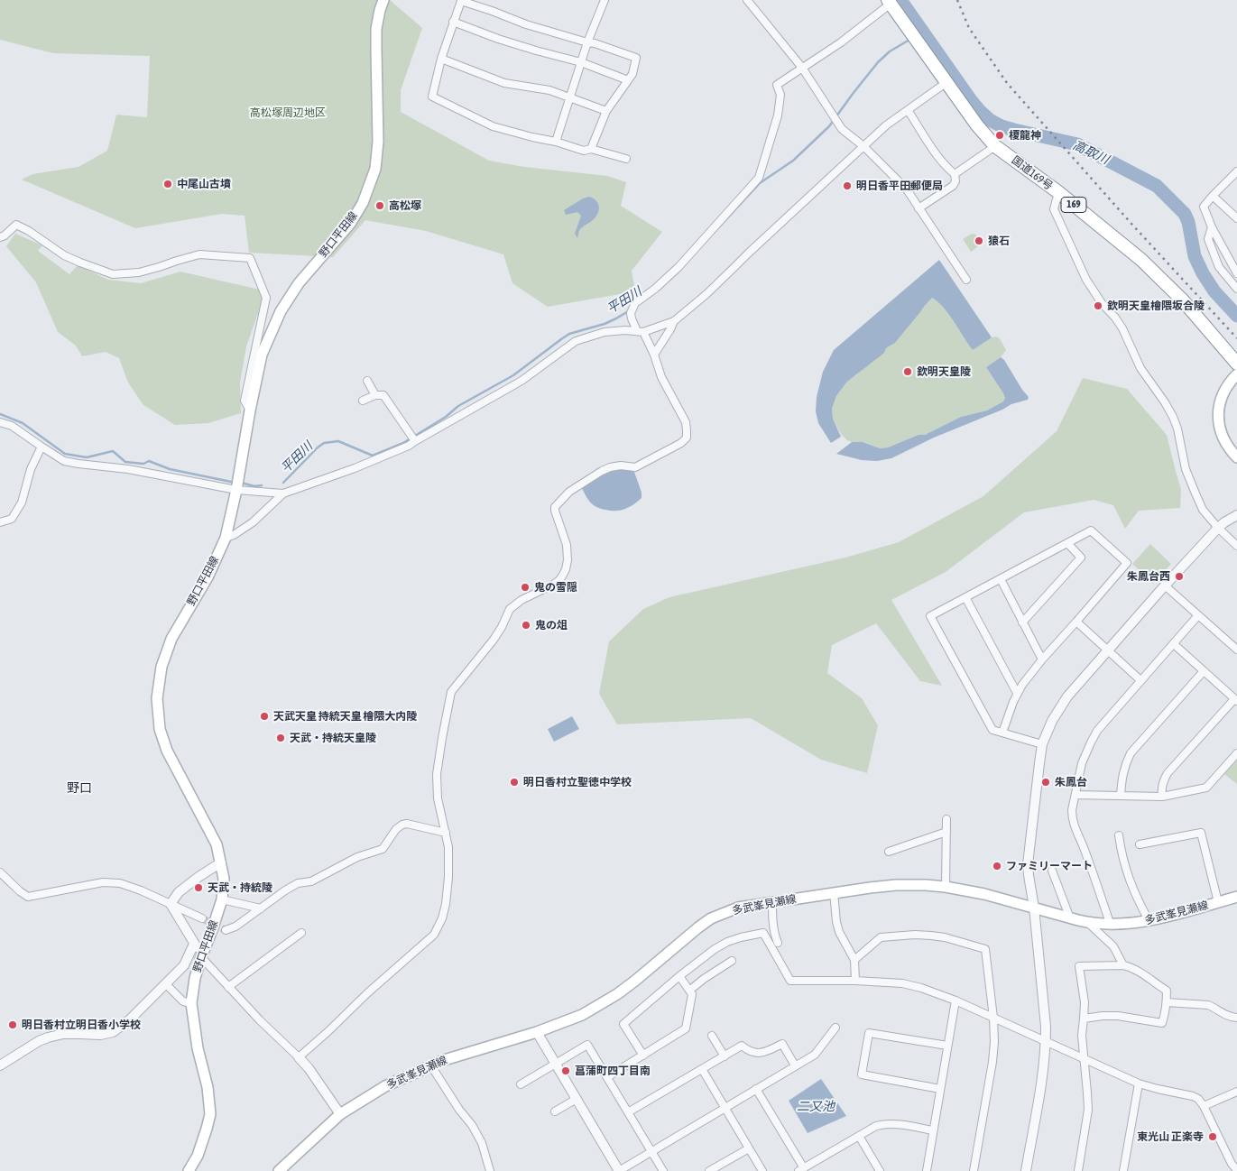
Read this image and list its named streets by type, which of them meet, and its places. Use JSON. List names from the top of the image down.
{
  "streets": {
    "highway": ["国道169号", "169"],
    "main road": ["野口平田線", "多武峯見瀬線"]
  },
  "districts": ["野口"],
  "water": ["高取川", "平田川", "二又池"],
  "parks": ["高松塚周辺地区"],
  "places": [
    "榎龍神",
    "中尾山古墳",
    "明日香平田郵便局",
    "高松塚",
    "猿石",
    "欽明天皇檜隈坂合陵",
    "欽明天皇陵",
    "朱鳳台西",
    "鬼の雪隠",
    "鬼の俎",
    "天武天皇 持統天皇 檜隈大内陵",
    "天武・持統天皇陵",
    "明日香村立聖徳中学校",
    "朱鳳台",
    "ファミリーマート",
    "天武・持統陵",
    "明日香村立明日香小学校",
    "菖蒲町四丁目南",
    "東光山 正楽寺"
  ]
}
